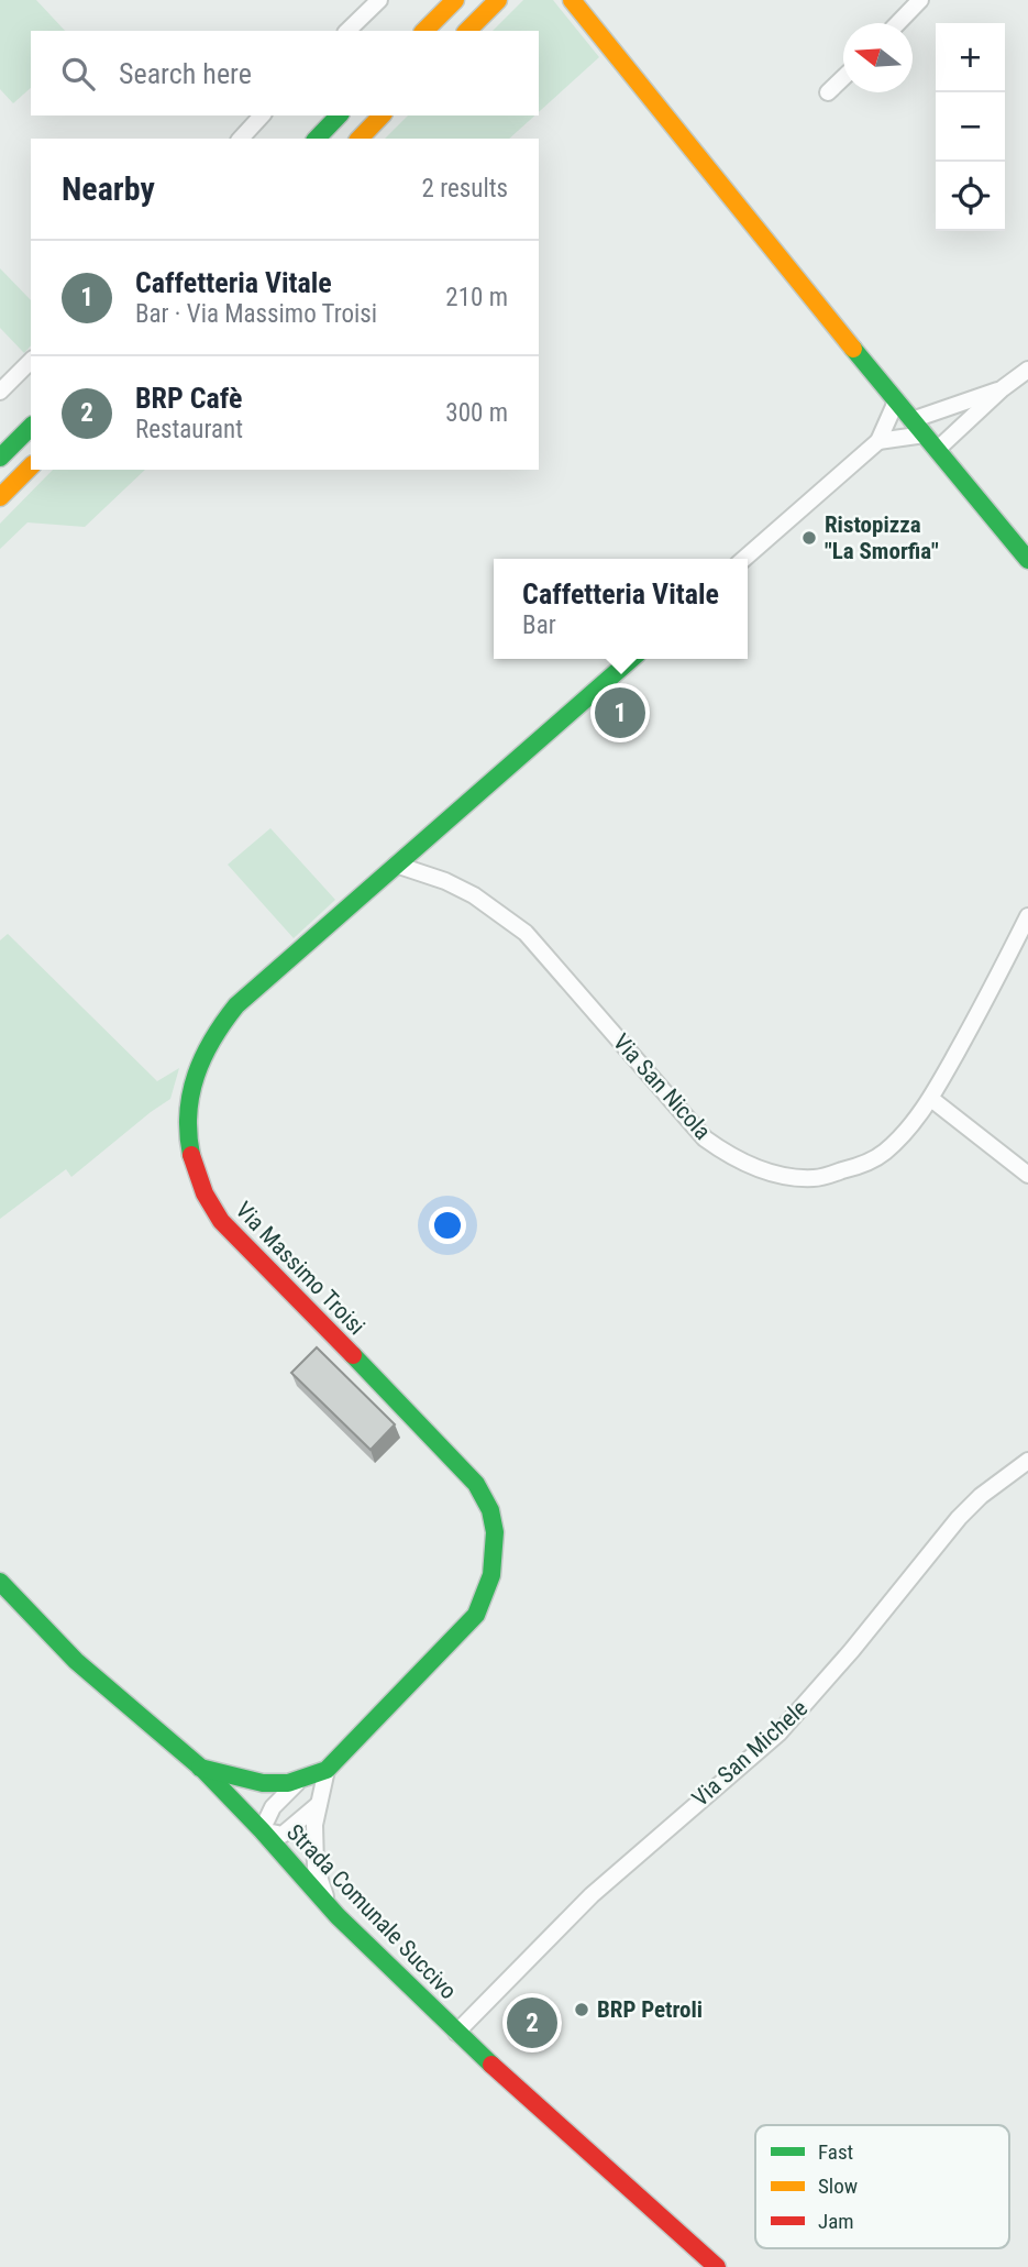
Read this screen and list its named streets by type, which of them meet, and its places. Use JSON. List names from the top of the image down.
{
  "streets": {
    "main road": ["Via Massimo Troisi", "Strada Comunale Succivo"],
    "street": ["Via San Nicola", "Via San Michele"]
  },
  "crossings": [
    ["Via San Nicola", "Via Massimo Troisi"],
    ["Via Massimo Troisi", "Strada Comunale Succivo"],
    ["Via San Michele", "Strada Comunale Succivo"]
  ],
  "places": ["Ristopizza \"La Smorfia\"", "BRP Petroli"],
  "legend": ["Fast", "Slow", "Jam"],
  "north": "left",
  "page": {
    "map_buttons": ["+", "−"],
    "search": "Search here",
    "heading": ["Nearby", "2 results"],
    "list": [
      {
        "mark": "1",
        "name": "Caffetteria Vitale",
        "note": "Bar · Via Massimo Troisi",
        "value": "210 m"
      },
      {
        "mark": "2",
        "name": "BRP Cafè",
        "note": "Restaurant",
        "value": "300 m"
      }
    ],
    "popup": ["Caffetteria Vitale", "Bar"],
    "pins": ["1", "2"]
  }
}
